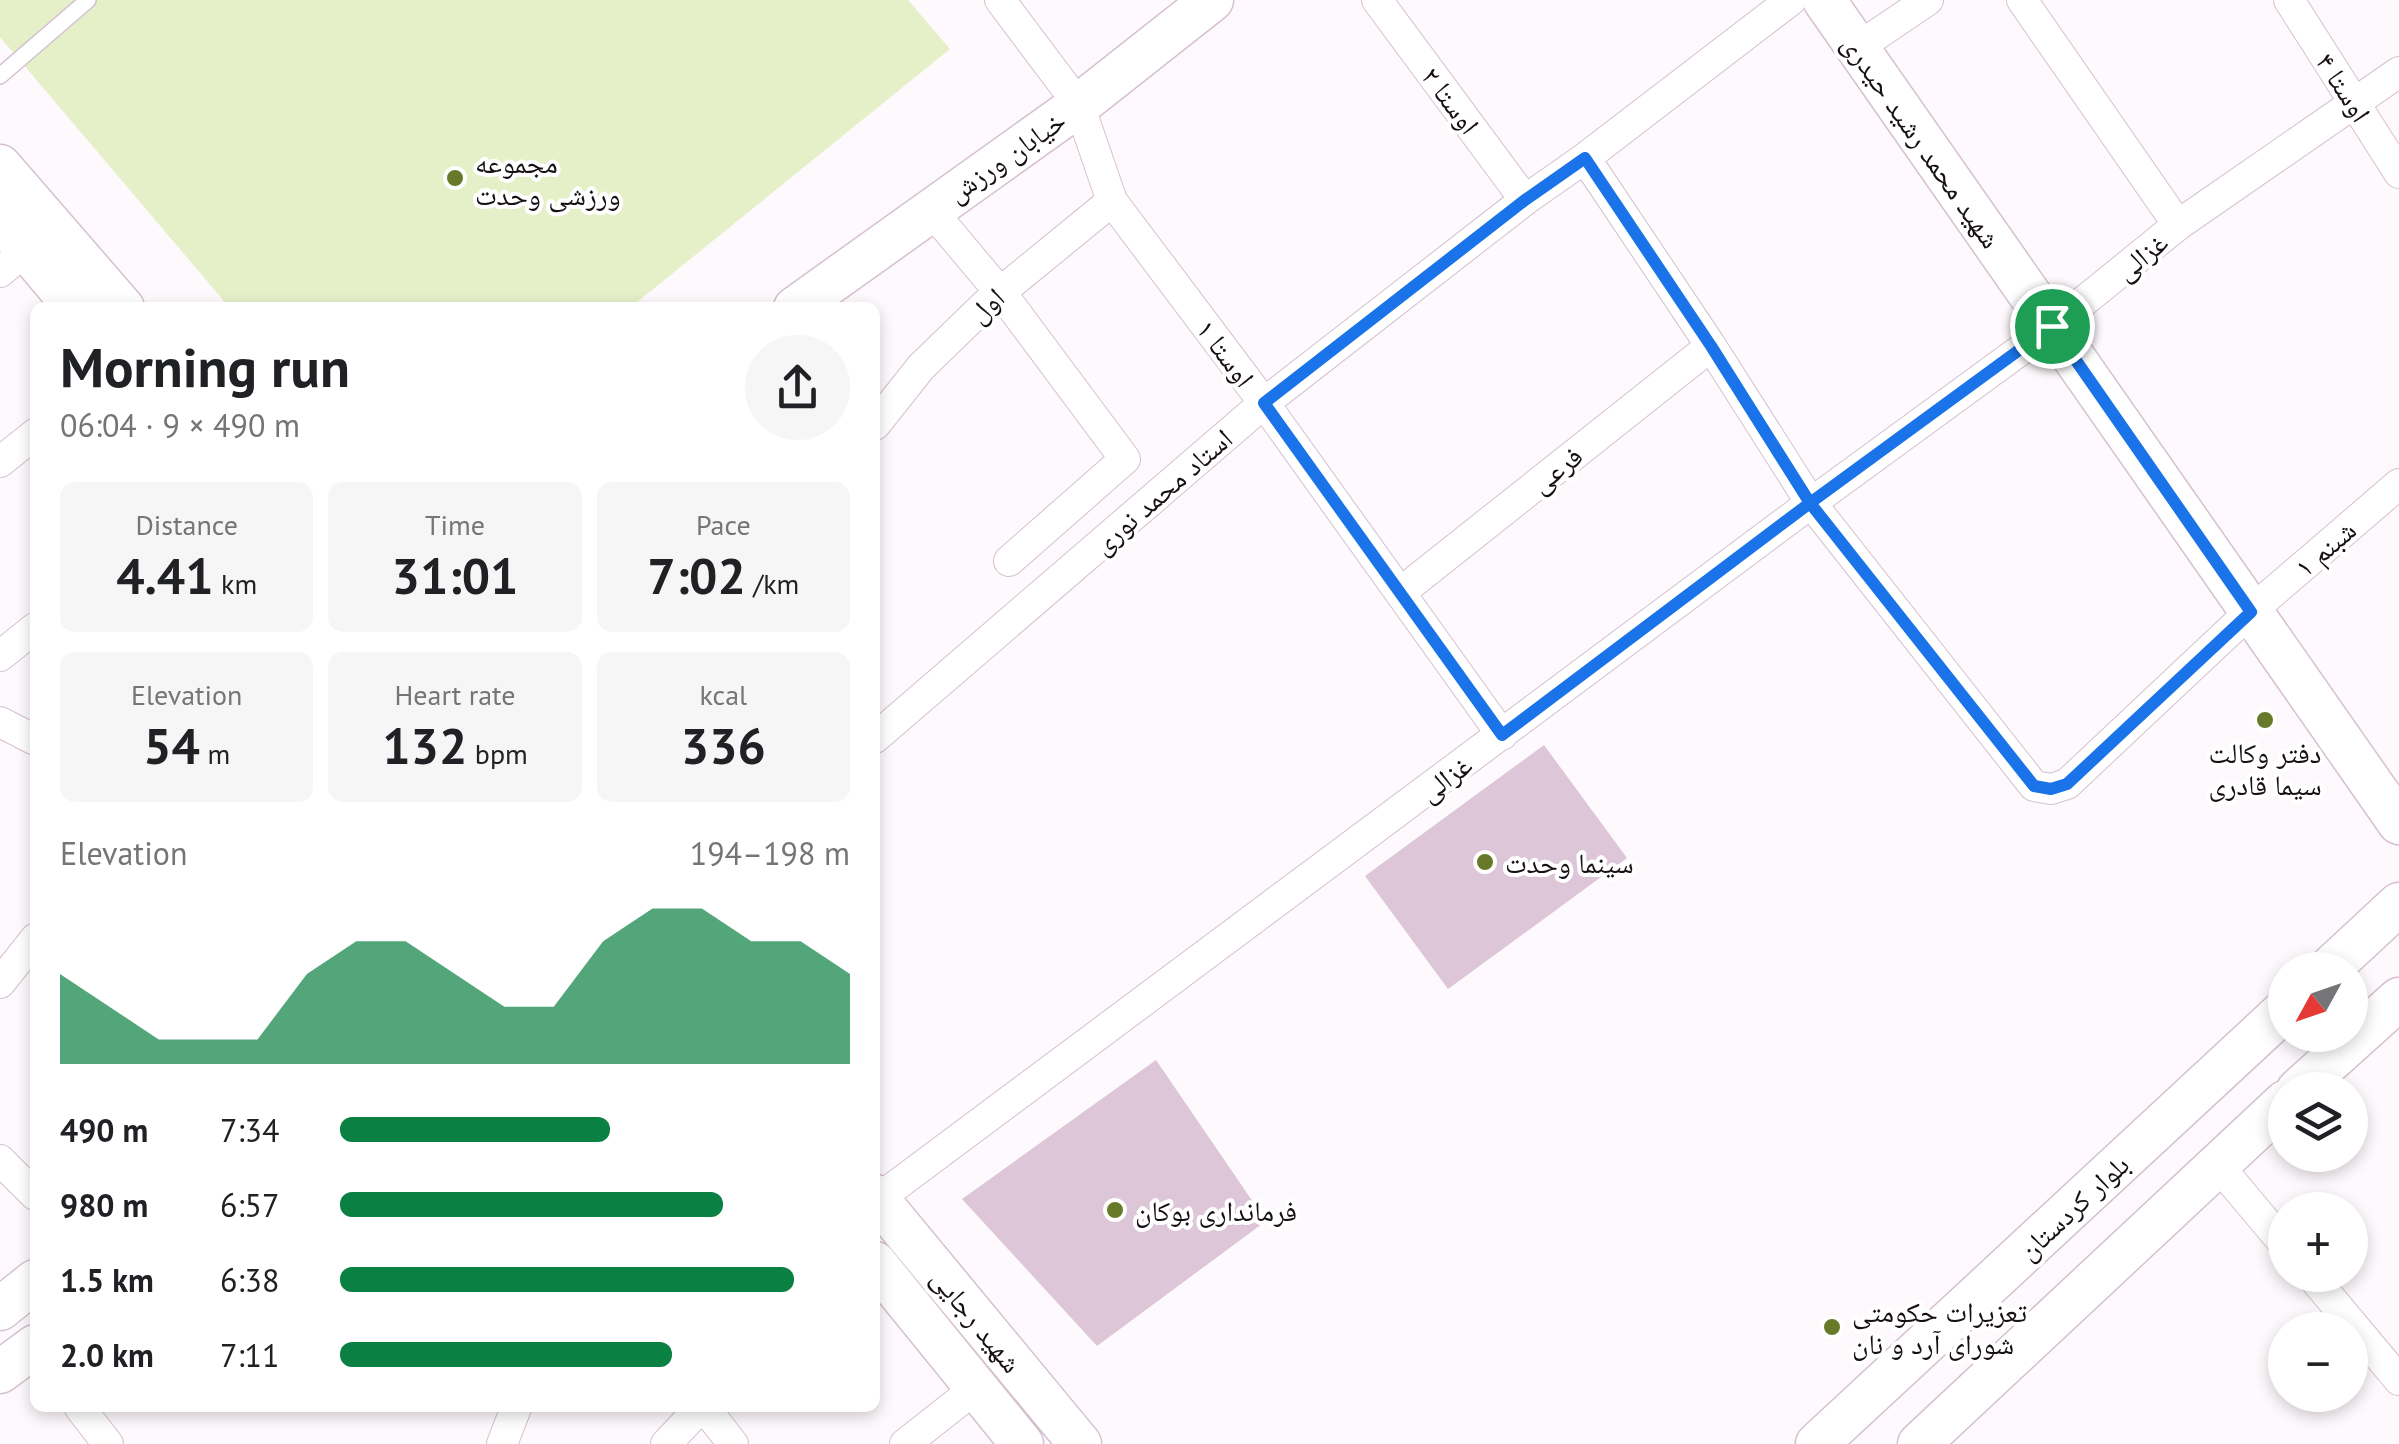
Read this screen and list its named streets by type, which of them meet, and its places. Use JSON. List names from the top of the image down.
{
  "streets": {
    "main road": [
      "شهید محمد رشید حیدری",
      "خیابان ورزش",
      "بلوار کردستان",
      "شهید رجایی"
    ],
    "street": [
      "اوستا ۴",
      "اوستا ۲",
      "غزالی",
      "اول",
      "اوستا ۱",
      "فرعی",
      "استاد محمد نوری",
      "شبنم ۱"
    ]
  },
  "crossings": [
    ["اوستا ۴", "غزالی"],
    ["اوستا ۲", "استاد محمد نوری"],
    ["شهید محمد رشید حیدری", "غزالی"],
    ["شهید محمد رشید حیدری", "شبنم ۱"],
    ["خیابان ورزش", "اوستا ۱"],
    ["غزالی", "اوستا ۱"],
    ["غزالی", "شبنم ۱"],
    ["اول", "اوستا ۱"],
    ["اوستا ۱", "فرعی"],
    ["اوستا ۱", "استاد محمد نوری"]
  ],
  "places": [
    "مجموعه ورزشی وحدت",
    "دفتر وکالت سیما قادری",
    "سینما وحدت",
    "فرمانداری بوکان",
    "تعزیرات حکومتی شورای آرد و نان"
  ],
  "north": "bottom left",
  "page": {
    "heading": ["Morning run", "06:04 · 9 × 490 m"],
    "stats": [
      ["Distance", "4.41 km"],
      ["Time", "31:01"],
      ["Pace", "7:02 /km"],
      ["Elevation", "54 m"],
      ["Heart rate", "132 bpm"],
      ["kcal", "336"]
    ],
    "chart": ["Elevation", "194–198 m"],
    "map_buttons": ["+", "−"],
    "list": [
      {
        "name": "490 m",
        "note": "7:34"
      },
      {
        "name": "980 m",
        "note": "6:57"
      },
      {
        "name": "1.5 km",
        "note": "6:38"
      },
      {
        "name": "2.0 km",
        "note": "7:11"
      }
    ]
  }
}
